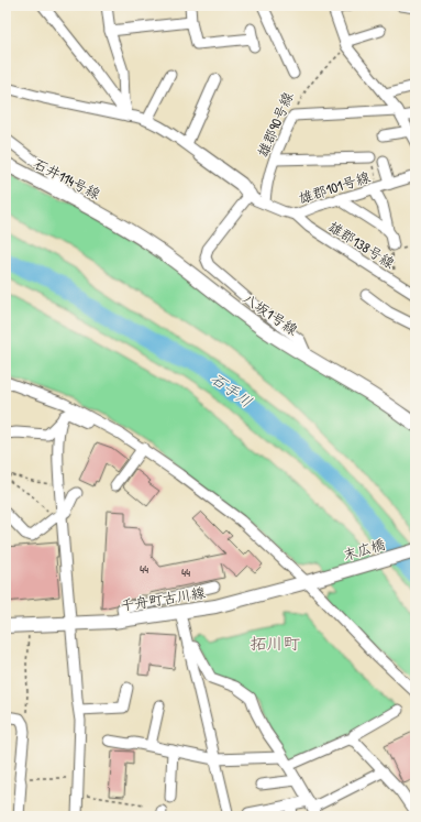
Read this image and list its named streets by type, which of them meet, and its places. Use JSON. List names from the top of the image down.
{
  "streets": {
    "street": [
      "雄郡90号線",
      "石井114号線",
      "雄郡101号線",
      "雄郡138号線",
      "八坂1号線",
      "末広橋",
      "千舟町古川線"
    ]
  },
  "crossings": [
    ["雄郡90号線", "雄郡101号線"],
    ["石井114号線", "八坂1号線"],
    ["雄郡101号線", "雄郡138号線"],
    ["末広橋", "千舟町古川線"]
  ],
  "districts": ["拓川町"],
  "water": ["石手川"],
  "house_numbers": ["44", "44"]
}
